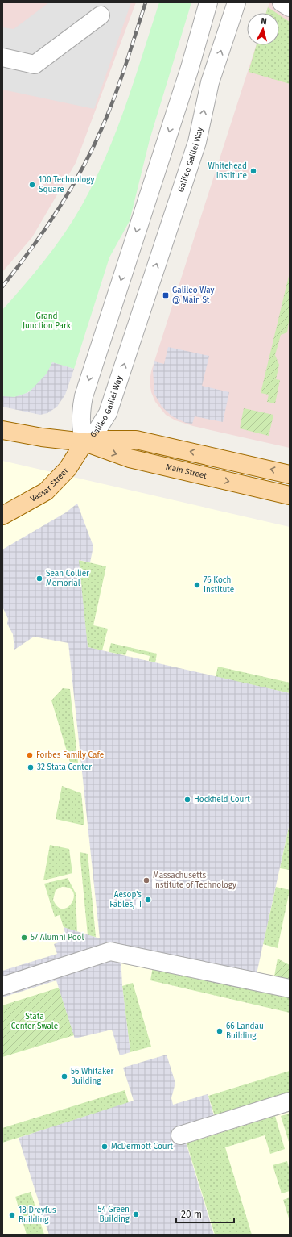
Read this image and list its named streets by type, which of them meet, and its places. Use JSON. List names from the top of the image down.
{
  "streets": {
    "main road": ["Main Street", "Vassar Street"],
    "street": ["Galileo Galilei Way"]
  },
  "crossings": [
    ["Galileo Galilei Way", "Main Street"],
    ["Galileo Galilei Way", "Vassar Street"],
    ["Main Street", "Vassar Street"]
  ],
  "parks": ["Grand Junction Park", "Stata Center Swale"],
  "places": {
    "other": [
      "Whitehead Institute",
      "100 Technology Square",
      "Sean Collier Memorial",
      "76 Koch Institute",
      "Forbes Family Cafe",
      "32 Stata Center",
      "Hockfield Court",
      "Massachusetts Institute of Technology",
      "Aesop's Fables, II",
      "57 Alumni Pool",
      "66 Landau Building",
      "56 Whitaker Building",
      "McDermott Court",
      "54 Green Building",
      "18 Dreyfus Building"
    ],
    "transit": ["Galileo Way @ Main St"]
  },
  "scale_bar": "20 m",
  "north": "top"
}
